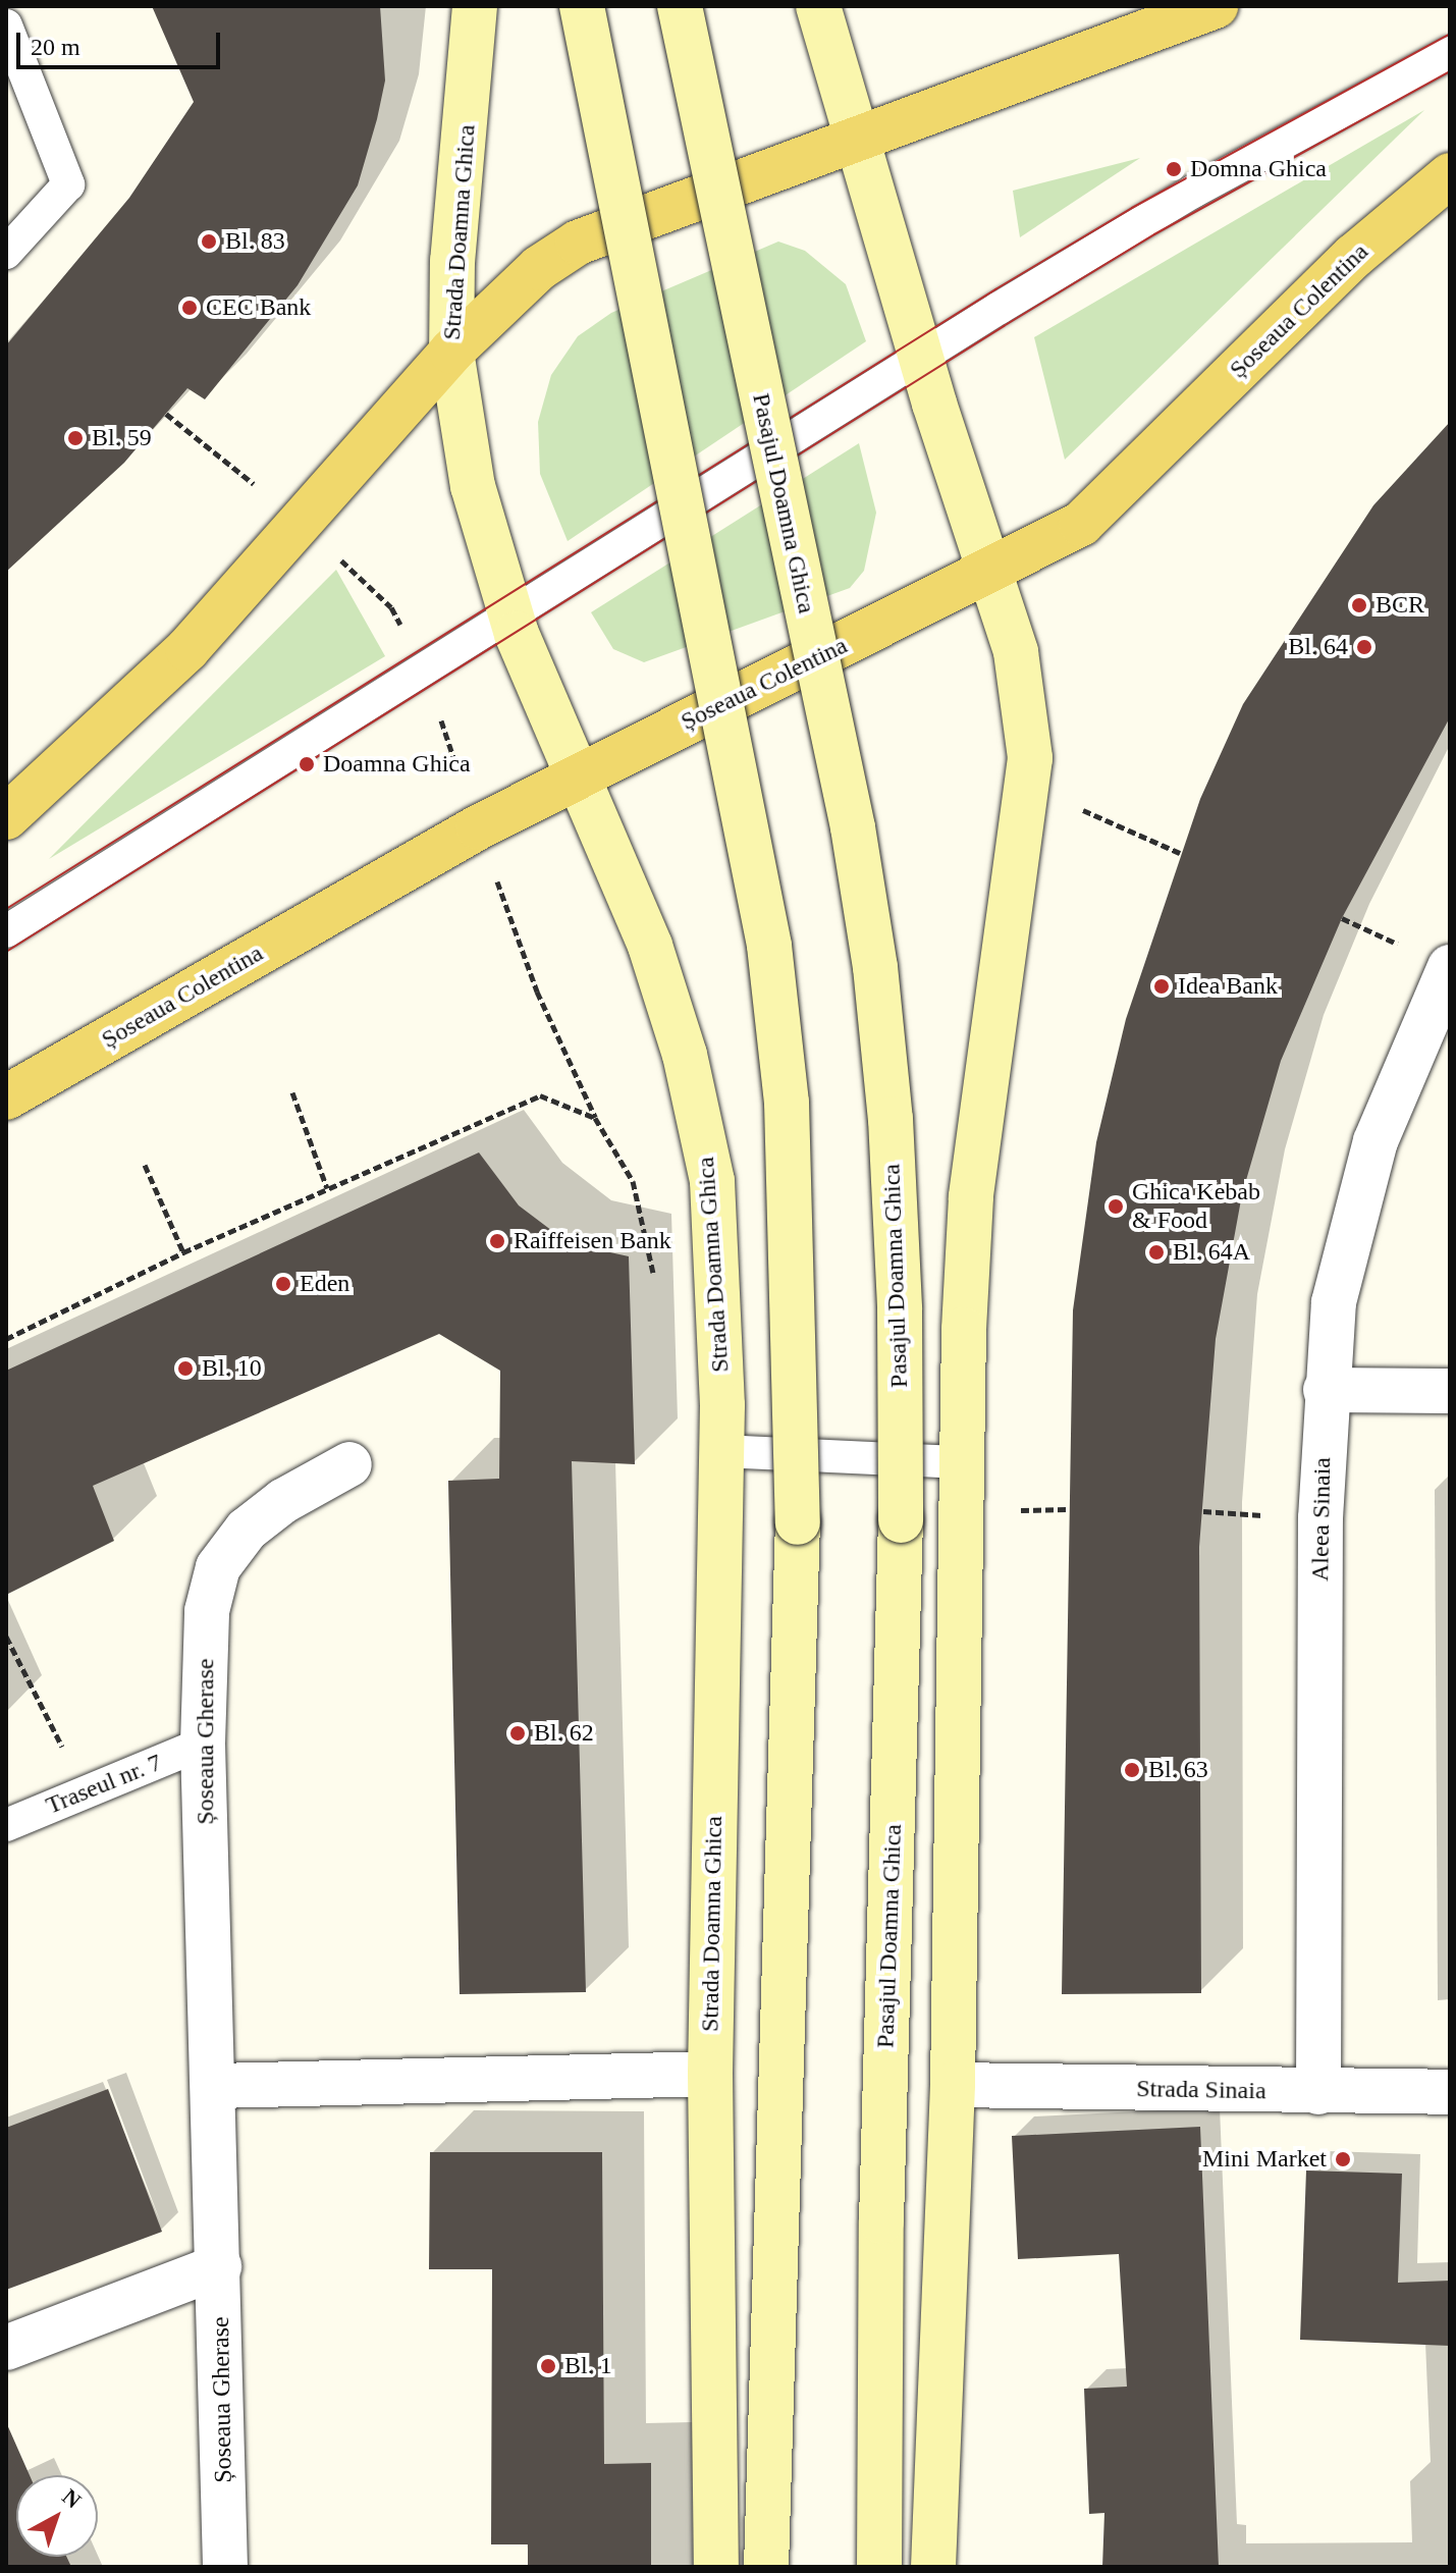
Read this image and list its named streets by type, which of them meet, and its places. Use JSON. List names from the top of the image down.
{
  "streets": {
    "main road": ["Strada Doamna Ghica", "Șoseaua Colentina", "Pasajul Doamna Ghica"],
    "street": ["Aleea Sinaia", "Șoseaua Gherase", "Strada Sinaia"],
    "lane": ["Traseul nr. 7"]
  },
  "crossings": [
    ["Strada Doamna Ghica", "Șoseaua Colentina"],
    ["Aleea Sinaia", "Strada Sinaia"],
    ["Șoseaua Gherase", "Traseul nr. 7"]
  ],
  "places": [
    "Domna Ghica",
    "Bl. 83",
    "CEC Bank",
    "Bl. 59",
    "BCR",
    "Bl. 64",
    "Doamna Ghica",
    "Idea Bank",
    "Ghica Kebab & Food",
    "Raiffeisen Bank",
    "Bl. 64A",
    "Eden",
    "Bl. 10",
    "Bl. 62",
    "Bl. 63",
    "Mini Market",
    "Bl. 1"
  ],
  "scale_bar": "20 m",
  "north": "top right"
}
